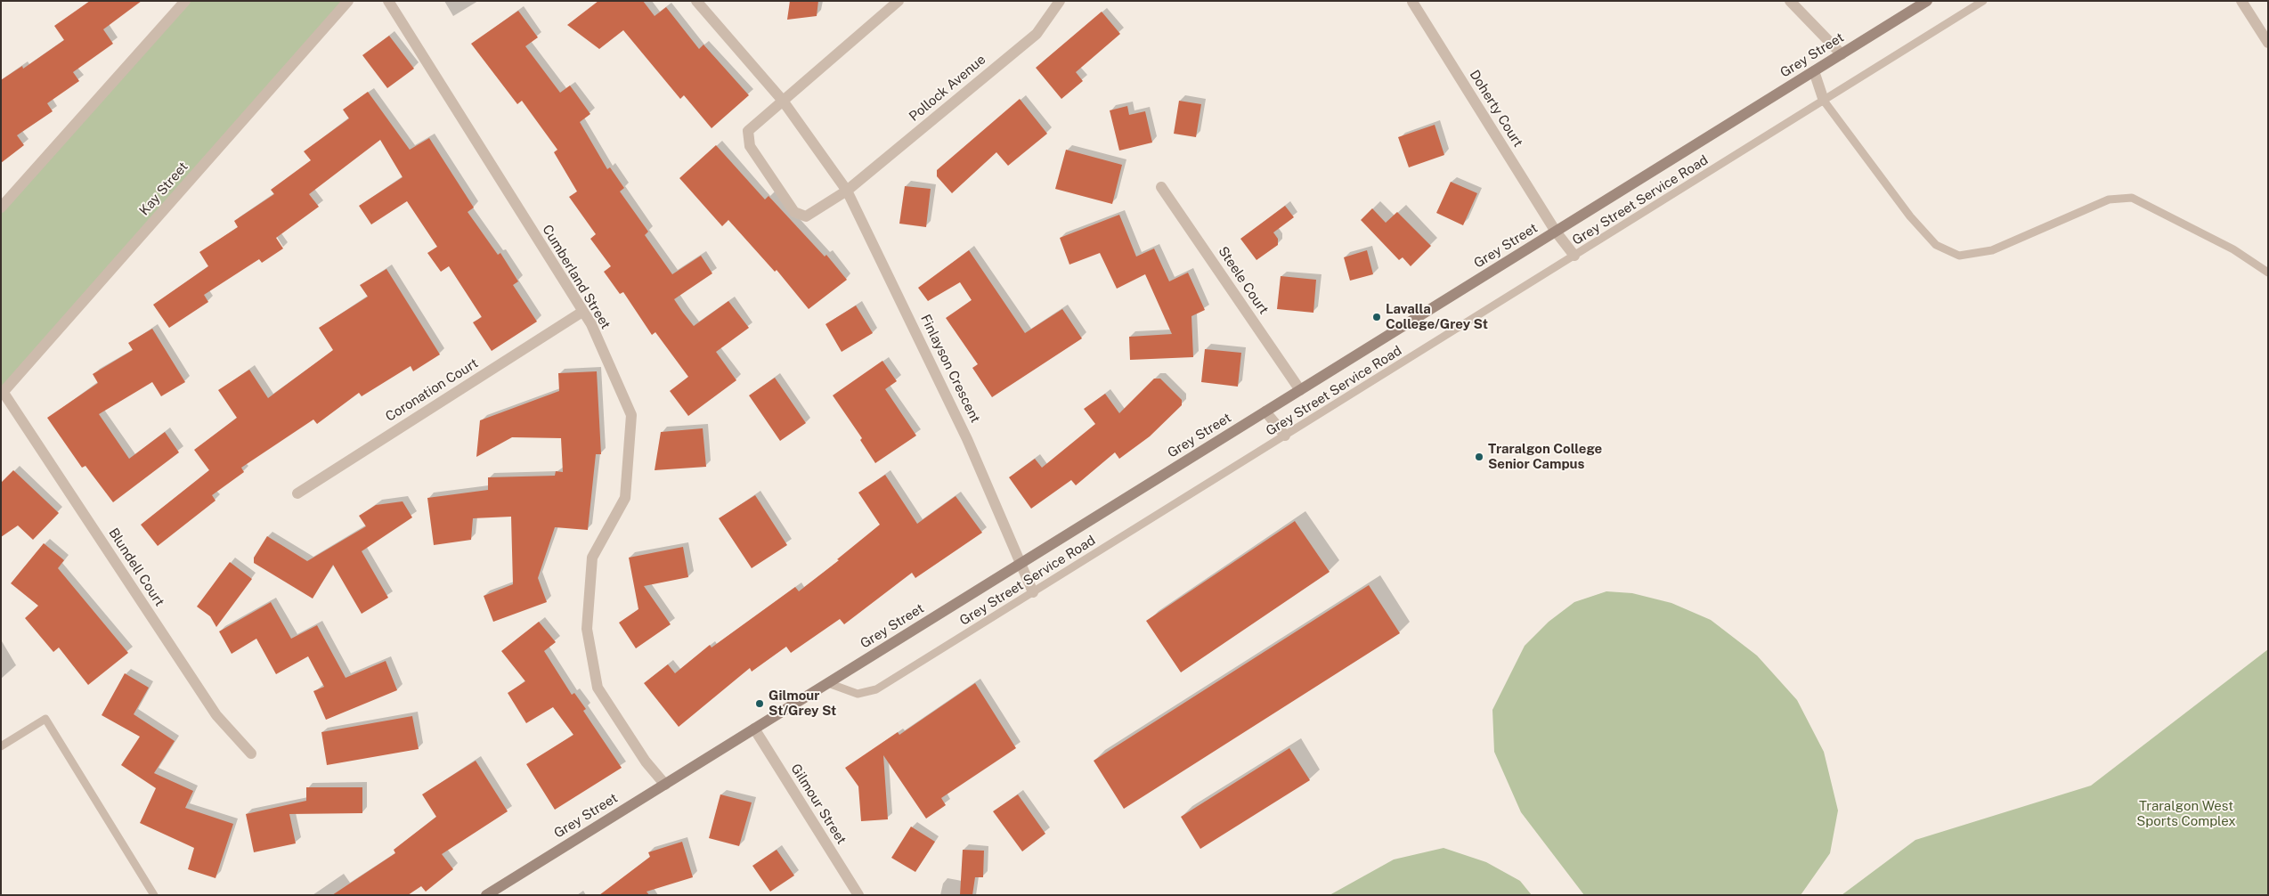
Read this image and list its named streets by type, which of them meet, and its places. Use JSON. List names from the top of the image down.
{
  "streets": {
    "main road": ["Grey Street"],
    "street": [
      "Pollock Avenue",
      "Doherty Court",
      "Kay Street",
      "Cumberland Street",
      "Steele Court",
      "Finlayson Crescent",
      "Coronation Court",
      "Blundell Court",
      "Gilmour Street"
    ],
    "lane": ["Grey Street Service Road"]
  },
  "crossings": [
    ["Grey Street", "Doherty Court"],
    ["Grey Street", "Grey Street Service Road"],
    ["Grey Street", "Cumberland Street"],
    ["Grey Street", "Steele Court"],
    ["Grey Street", "Finlayson Crescent"],
    ["Grey Street", "Gilmour Street"],
    ["Pollock Avenue", "Finlayson Crescent"],
    ["Doherty Court", "Grey Street Service Road"],
    ["Kay Street", "Blundell Court"],
    ["Grey Street Service Road", "Finlayson Crescent"],
    ["Cumberland Street", "Coronation Court"]
  ],
  "parks": ["Traralgon West Sports Complex"],
  "places": ["Lavalla College/Grey St", "Traralgon College Senior Campus", "Gilmour St/Grey St"]
}
